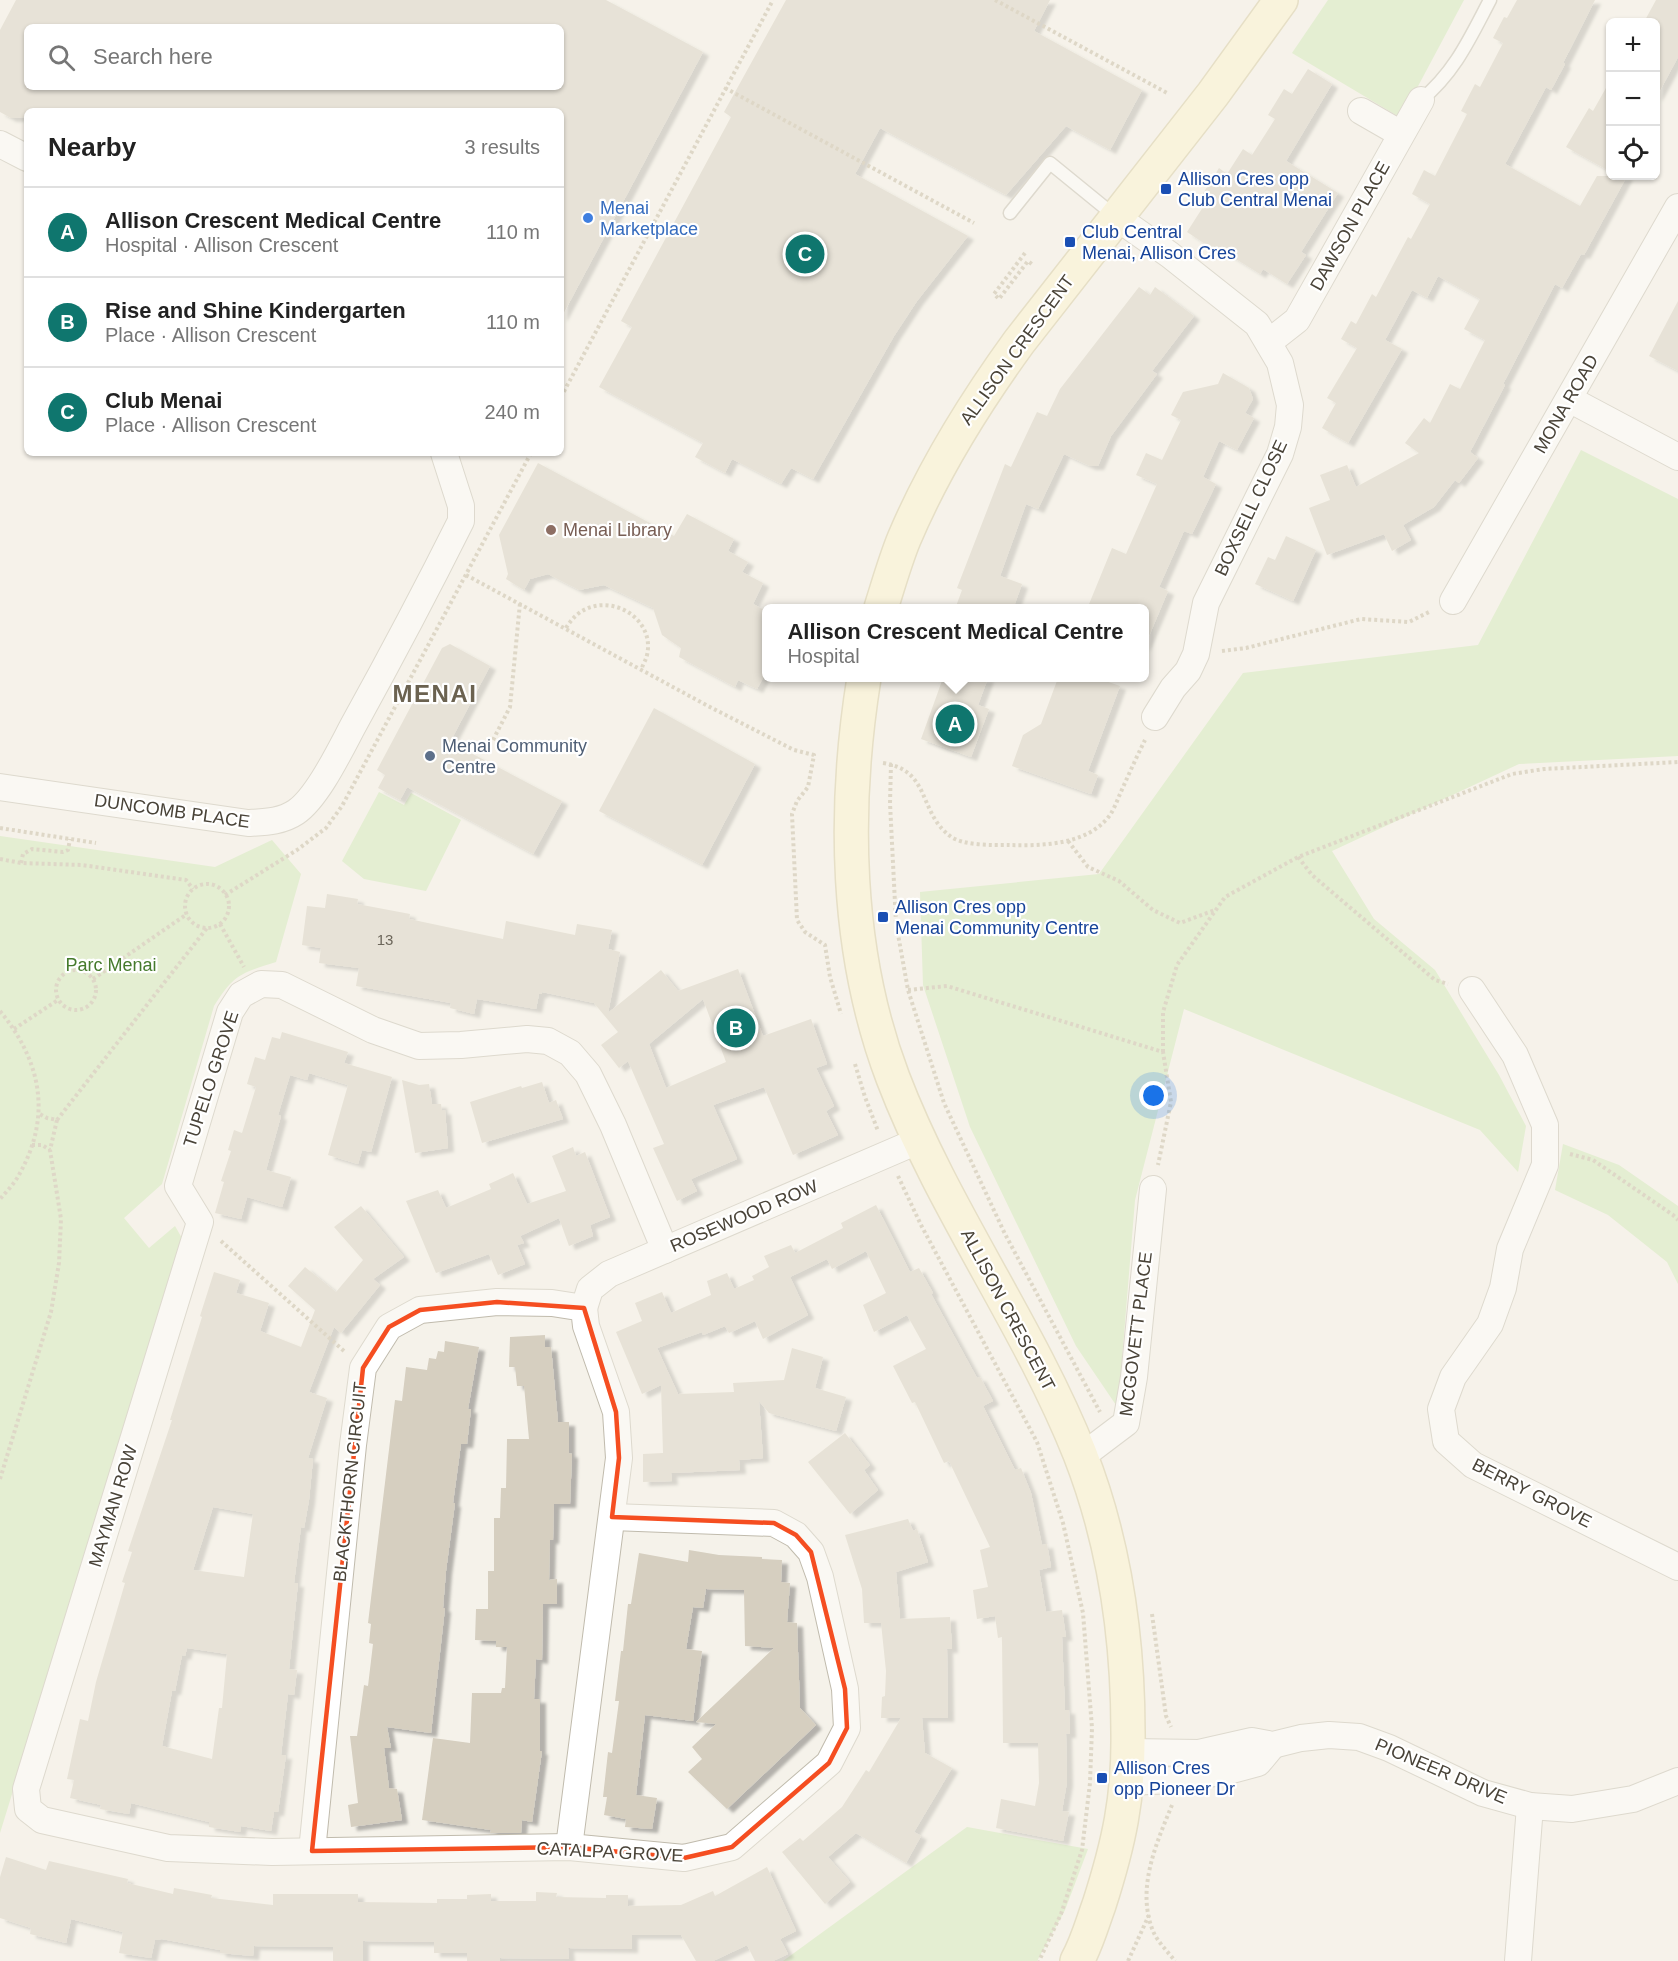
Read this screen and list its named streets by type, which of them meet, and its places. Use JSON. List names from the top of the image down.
{
  "streets": {
    "street": [
      "DAWSON PLACE",
      "ALLISON CRESCENT",
      "MONA ROAD",
      "BOXSELL CLOSE",
      "DUNCOMB PLACE",
      "TUPELO GROVE",
      "ROSEWOOD ROW",
      "MCGOVETT PLACE",
      "BLACKTHORN CIRCUIT",
      "BERRY GROVE",
      "MAYMAN ROW",
      "PIONEER DRIVE",
      "CATALPA GROVE"
    ]
  },
  "crossings": [
    ["DAWSON PLACE", "BOXSELL CLOSE"],
    ["ALLISON CRESCENT", "BOXSELL CLOSE"],
    ["ALLISON CRESCENT", "ROSEWOOD ROW"],
    ["ALLISON CRESCENT", "MCGOVETT PLACE"],
    ["ALLISON CRESCENT", "PIONEER DRIVE"],
    ["TUPELO GROVE", "MAYMAN ROW"],
    ["ROSEWOOD ROW", "BLACKTHORN CIRCUIT"],
    ["BLACKTHORN CIRCUIT", "CATALPA GROVE"],
    ["MAYMAN ROW", "CATALPA GROVE"]
  ],
  "districts": ["MENAI"],
  "parks": ["Parc Menai"],
  "places": {
    "transit": [
      "Allison Cres opp Club Central Menai",
      "Club Central Menai, Allison Cres",
      "Allison Cres opp Menai Community Centre",
      "Allison Cres opp Pioneer Dr"
    ],
    "other": ["Menai Marketplace", "Menai Library", "Menai Community Centre"]
  },
  "house_numbers": ["13"],
  "page": {
    "map_buttons": ["+", "−"],
    "search": "Search here",
    "heading": ["Nearby", "3 results"],
    "list": [
      {
        "mark": "A",
        "name": "Allison Crescent Medical Centre",
        "note": "Hospital · Allison Crescent",
        "value": "110 m"
      },
      {
        "mark": "B",
        "name": "Rise and Shine Kindergarten",
        "note": "Place · Allison Crescent",
        "value": "110 m"
      },
      {
        "mark": "C",
        "name": "Club Menai",
        "note": "Place · Allison Crescent",
        "value": "240 m"
      }
    ],
    "pins": ["C", "A", "B"],
    "popup": ["Allison Crescent Medical Centre", "Hospital"]
  }
}
